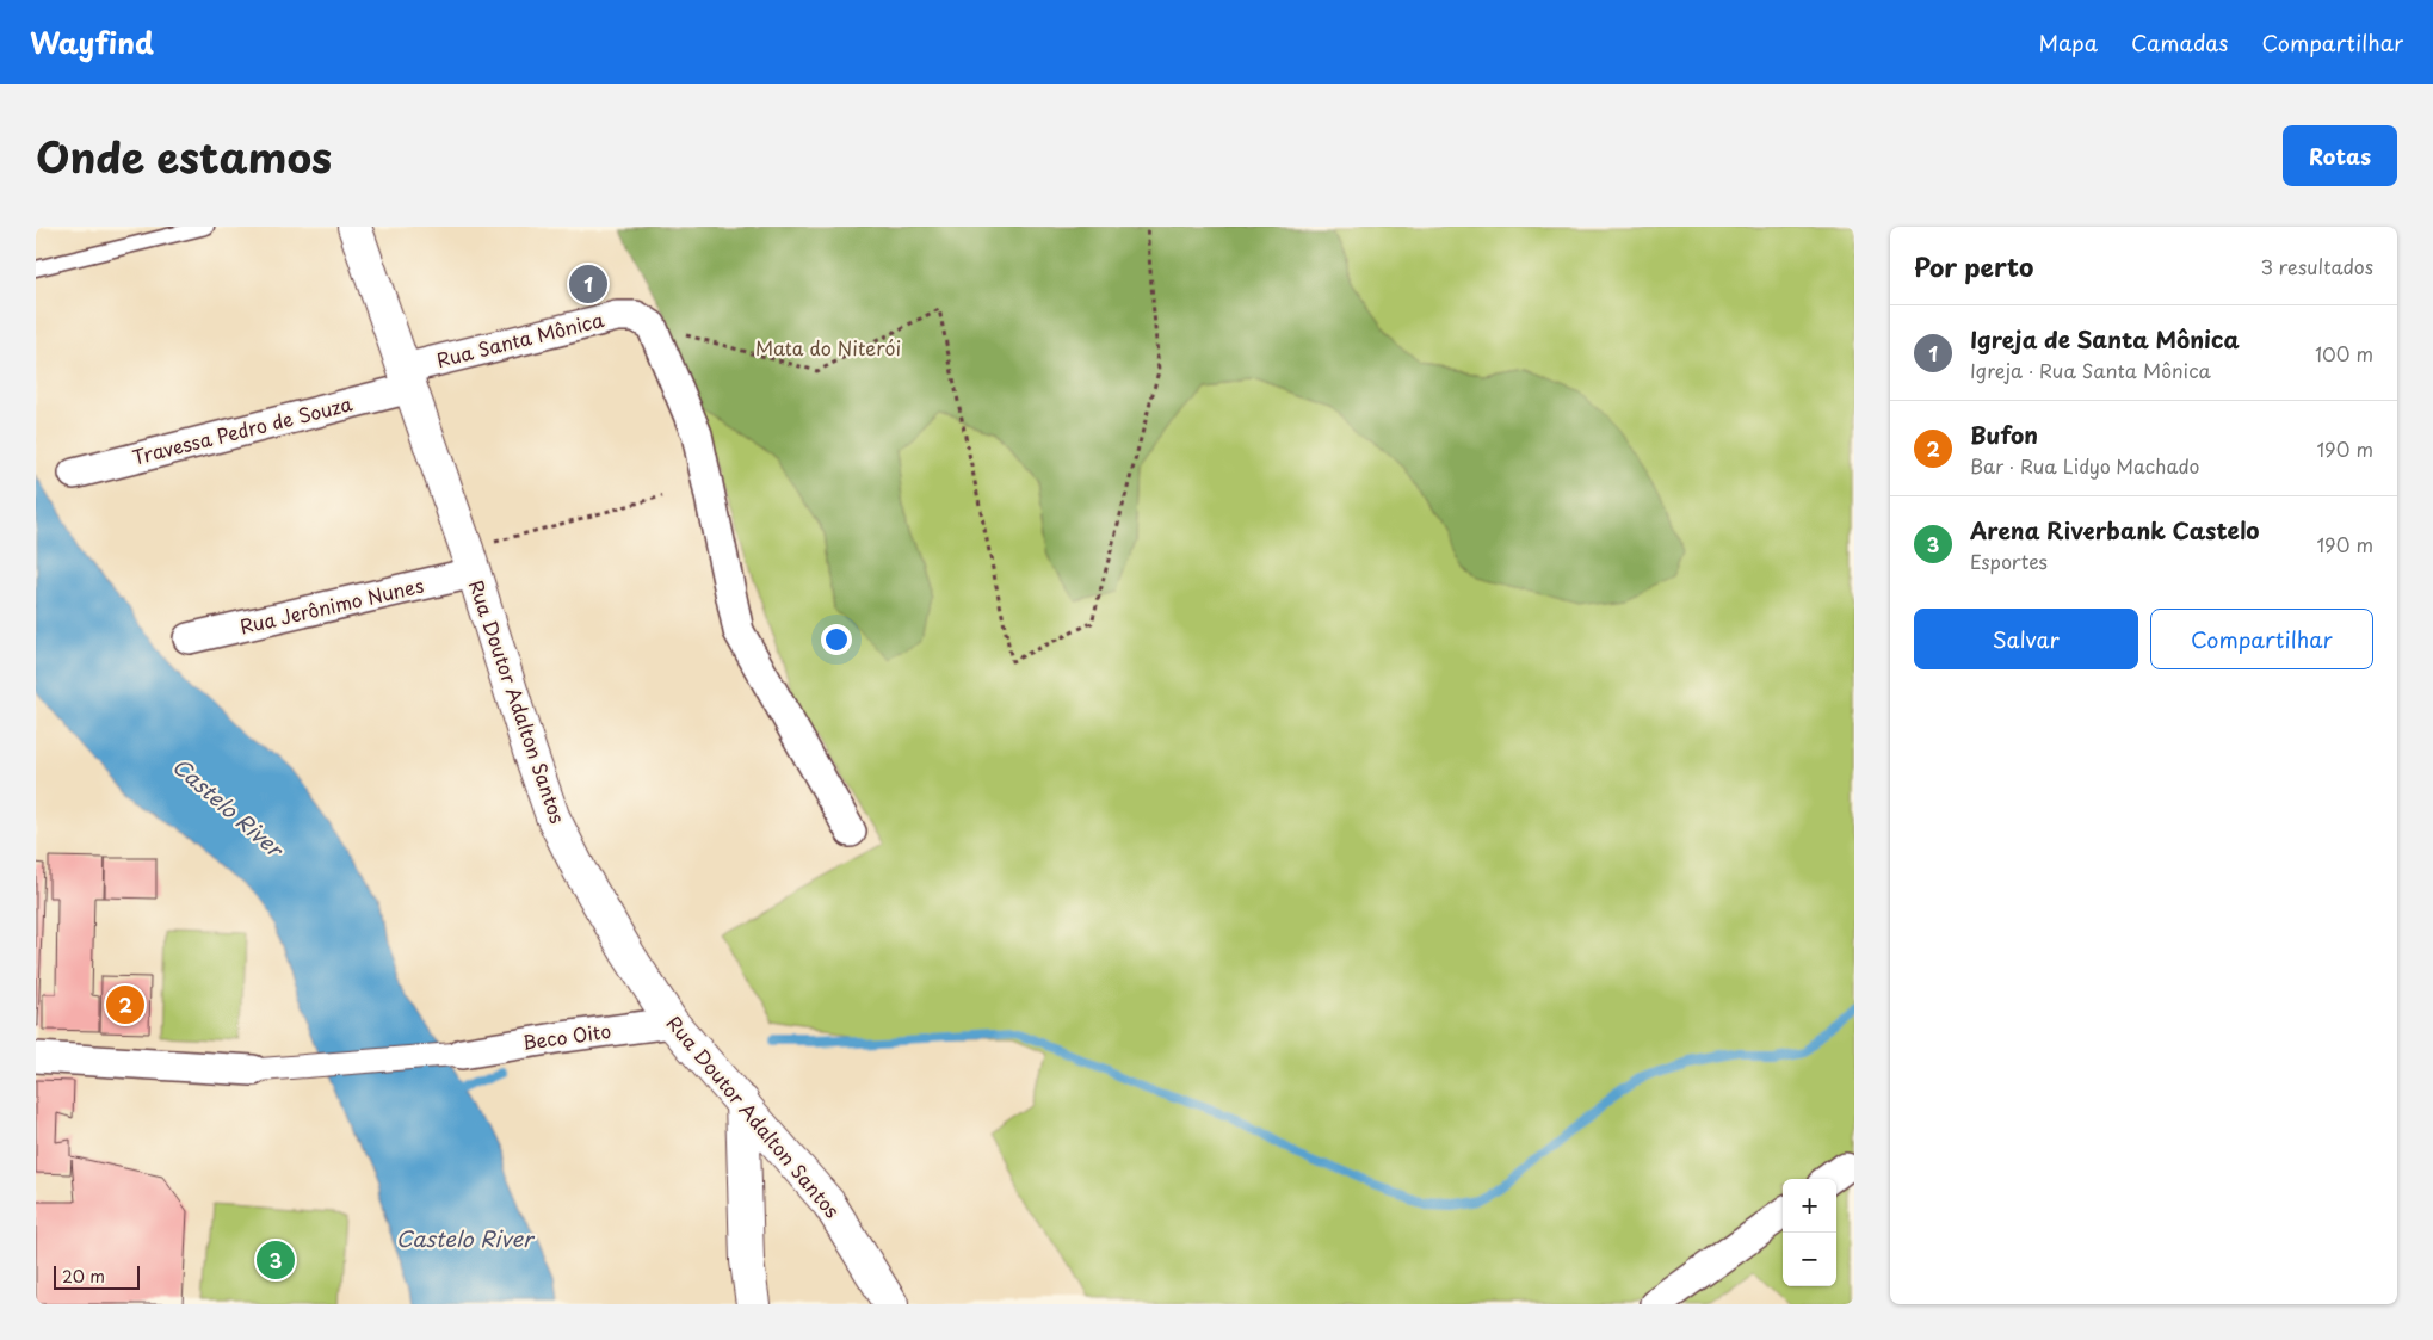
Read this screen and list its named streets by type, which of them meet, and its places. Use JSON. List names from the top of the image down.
{
  "streets": {
    "main road": ["Rua Doutor Adalton Santos"],
    "street": [
      "Rua Santa Mônica",
      "Travessa Pedro de Souza",
      "Rua Jerônimo Nunes",
      "Beco Oito"
    ]
  },
  "crossings": [
    ["Rua Santa Mônica", "Travessa Pedro de Souza"],
    ["Rua Santa Mônica", "Rua Doutor Adalton Santos"],
    ["Travessa Pedro de Souza", "Rua Doutor Adalton Santos"],
    ["Rua Jerônimo Nunes", "Rua Doutor Adalton Santos"],
    ["Rua Doutor Adalton Santos", "Beco Oito"]
  ],
  "water": ["Castelo River"],
  "parks": ["Mata do Niterói"],
  "scale_bar": "20 m",
  "page": {
    "header": "Wayfind",
    "nav": ["Mapa", "Camadas", "Compartilhar"],
    "title": "Onde estamos",
    "buttons": [
      "Rotas",
      ["Salvar", "Compartilhar"]
    ],
    "heading": ["Por perto", "3 resultados"],
    "pins": ["1", "2", "3"],
    "list": [
      {
        "mark": "1",
        "name": "Igreja de Santa Mônica",
        "note": "Igreja · Rua Santa Mônica",
        "value": "100 m"
      },
      {
        "mark": "2",
        "name": "Bufon",
        "note": "Bar · Rua Lidyo Machado",
        "value": "190 m"
      },
      {
        "mark": "3",
        "name": "Arena Riverbank Castelo",
        "note": "Esportes",
        "value": "190 m"
      }
    ],
    "map_buttons": ["+", "−"],
    "scale": "20 m"
  }
}
